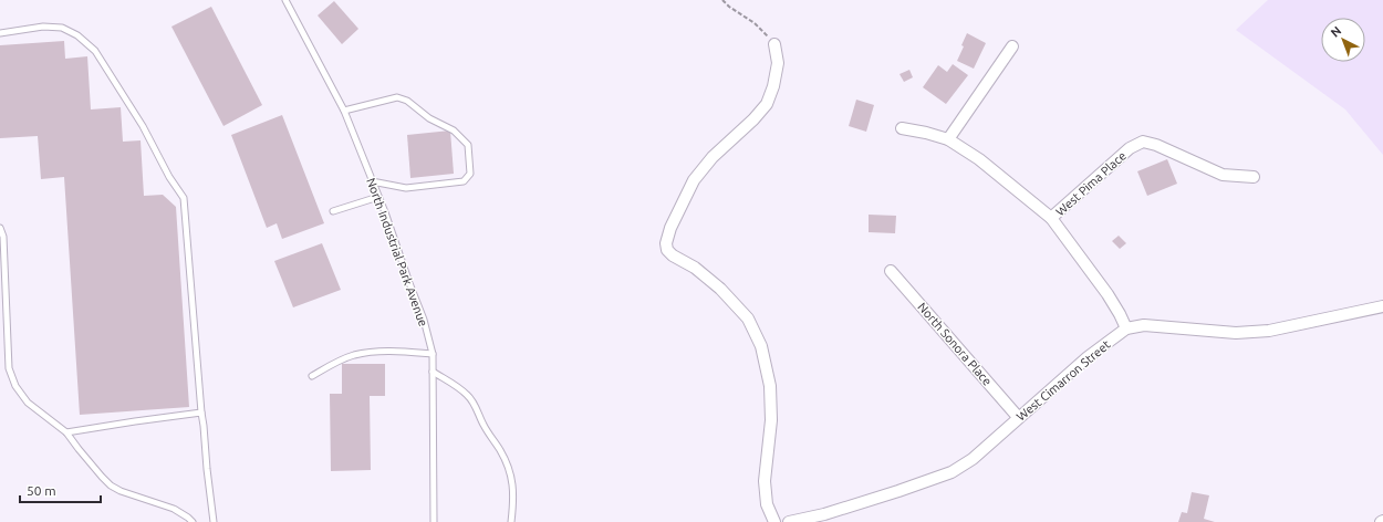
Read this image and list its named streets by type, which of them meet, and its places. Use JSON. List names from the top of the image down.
{
  "streets": {
    "street": ["West Pima Place", "North Sonora Place", "West Cimarron Street"],
    "lane": ["North Industrial Park Avenue"]
  },
  "crossings": [
    ["North Sonora Place", "West Cimarron Street"]
  ],
  "scale_bar": "50 m",
  "north": "top left"
}
